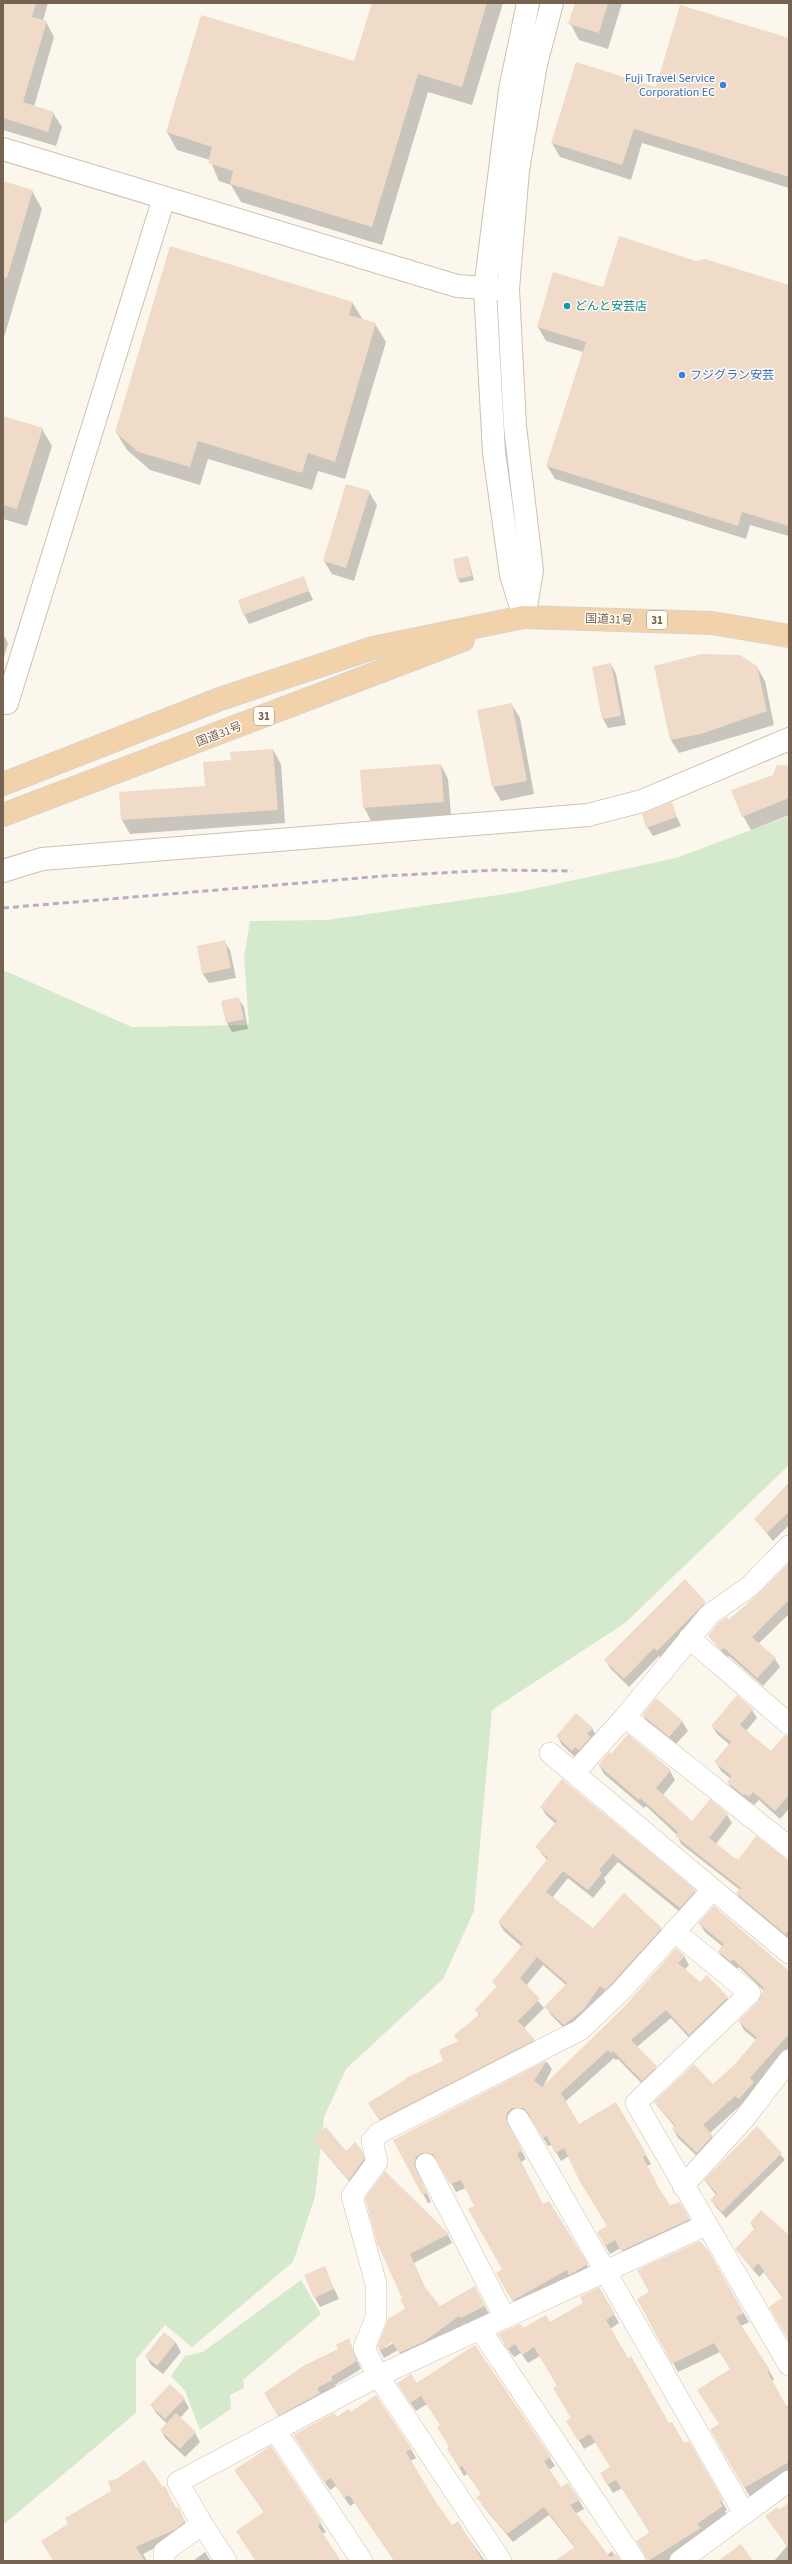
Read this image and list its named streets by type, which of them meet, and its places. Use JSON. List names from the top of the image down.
{
  "streets": {
    "highway": ["国道31号", "31"]
  },
  "places": ["Fuji Travel Service Corporation EC", "どんと安芸店", "フジグラン安芸"]
}
